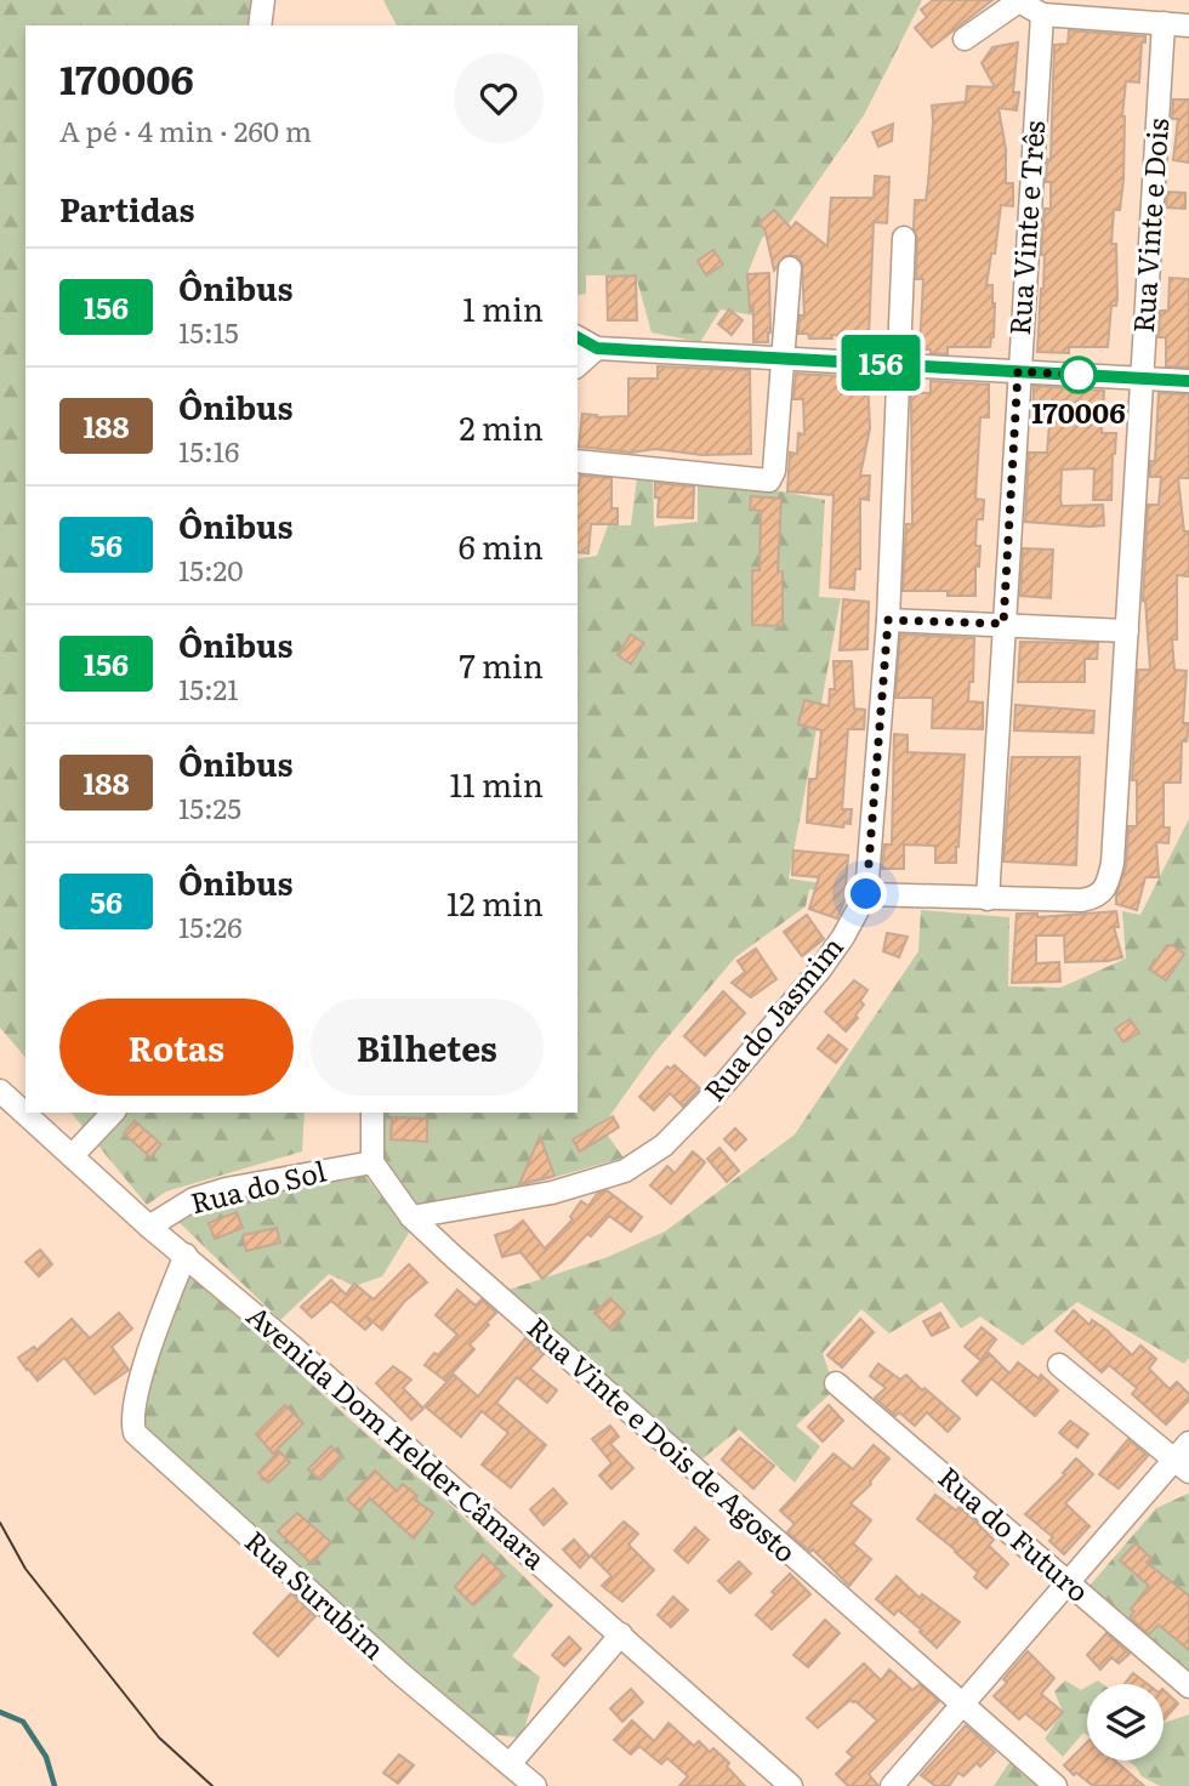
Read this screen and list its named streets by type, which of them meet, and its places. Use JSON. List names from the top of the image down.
{
  "streets": {
    "street": [
      "Rua Vinte e Dois",
      "Rua Vinte e Três",
      "Rua do Jasmim",
      "Rua do Sol",
      "Avenida Dom Helder Câmara",
      "Rua Vinte e Dois de Agosto",
      "Rua do Futuro",
      "Rua Surubim"
    ]
  },
  "crossings": [
    ["Rua Vinte e Dois", "Rua Vinte e Três"],
    ["Rua Vinte e Dois", "Rua do Jasmim"],
    ["Rua do Jasmim", "Rua Vinte e Dois de Agosto"],
    ["Rua do Sol", "Avenida Dom Helder Câmara"],
    ["Rua do Sol", "Rua Vinte e Dois de Agosto"],
    ["Avenida Dom Helder Câmara", "Rua Surubim"]
  ],
  "places": ["170006"],
  "lines": ["bus line 156"],
  "page": {
    "on_map": "156",
    "heading": [
      ["170006", "A pé · 4 min · 260 m"],
      "Partidas"
    ],
    "list": [
      {
        "mark": "156",
        "name": "Ônibus",
        "note": "15:15",
        "value": "1 min"
      },
      {
        "mark": "188",
        "name": "Ônibus",
        "note": "15:16",
        "value": "2 min"
      },
      {
        "mark": "56",
        "name": "Ônibus",
        "note": "15:20",
        "value": "6 min"
      },
      {
        "mark": "156",
        "name": "Ônibus",
        "note": "15:21",
        "value": "7 min"
      },
      {
        "mark": "188",
        "name": "Ônibus",
        "note": "15:25",
        "value": "11 min"
      },
      {
        "mark": "56",
        "name": "Ônibus",
        "note": "15:26",
        "value": "12 min"
      }
    ],
    "buttons": ["Rotas", "Bilhetes"]
  }
}
